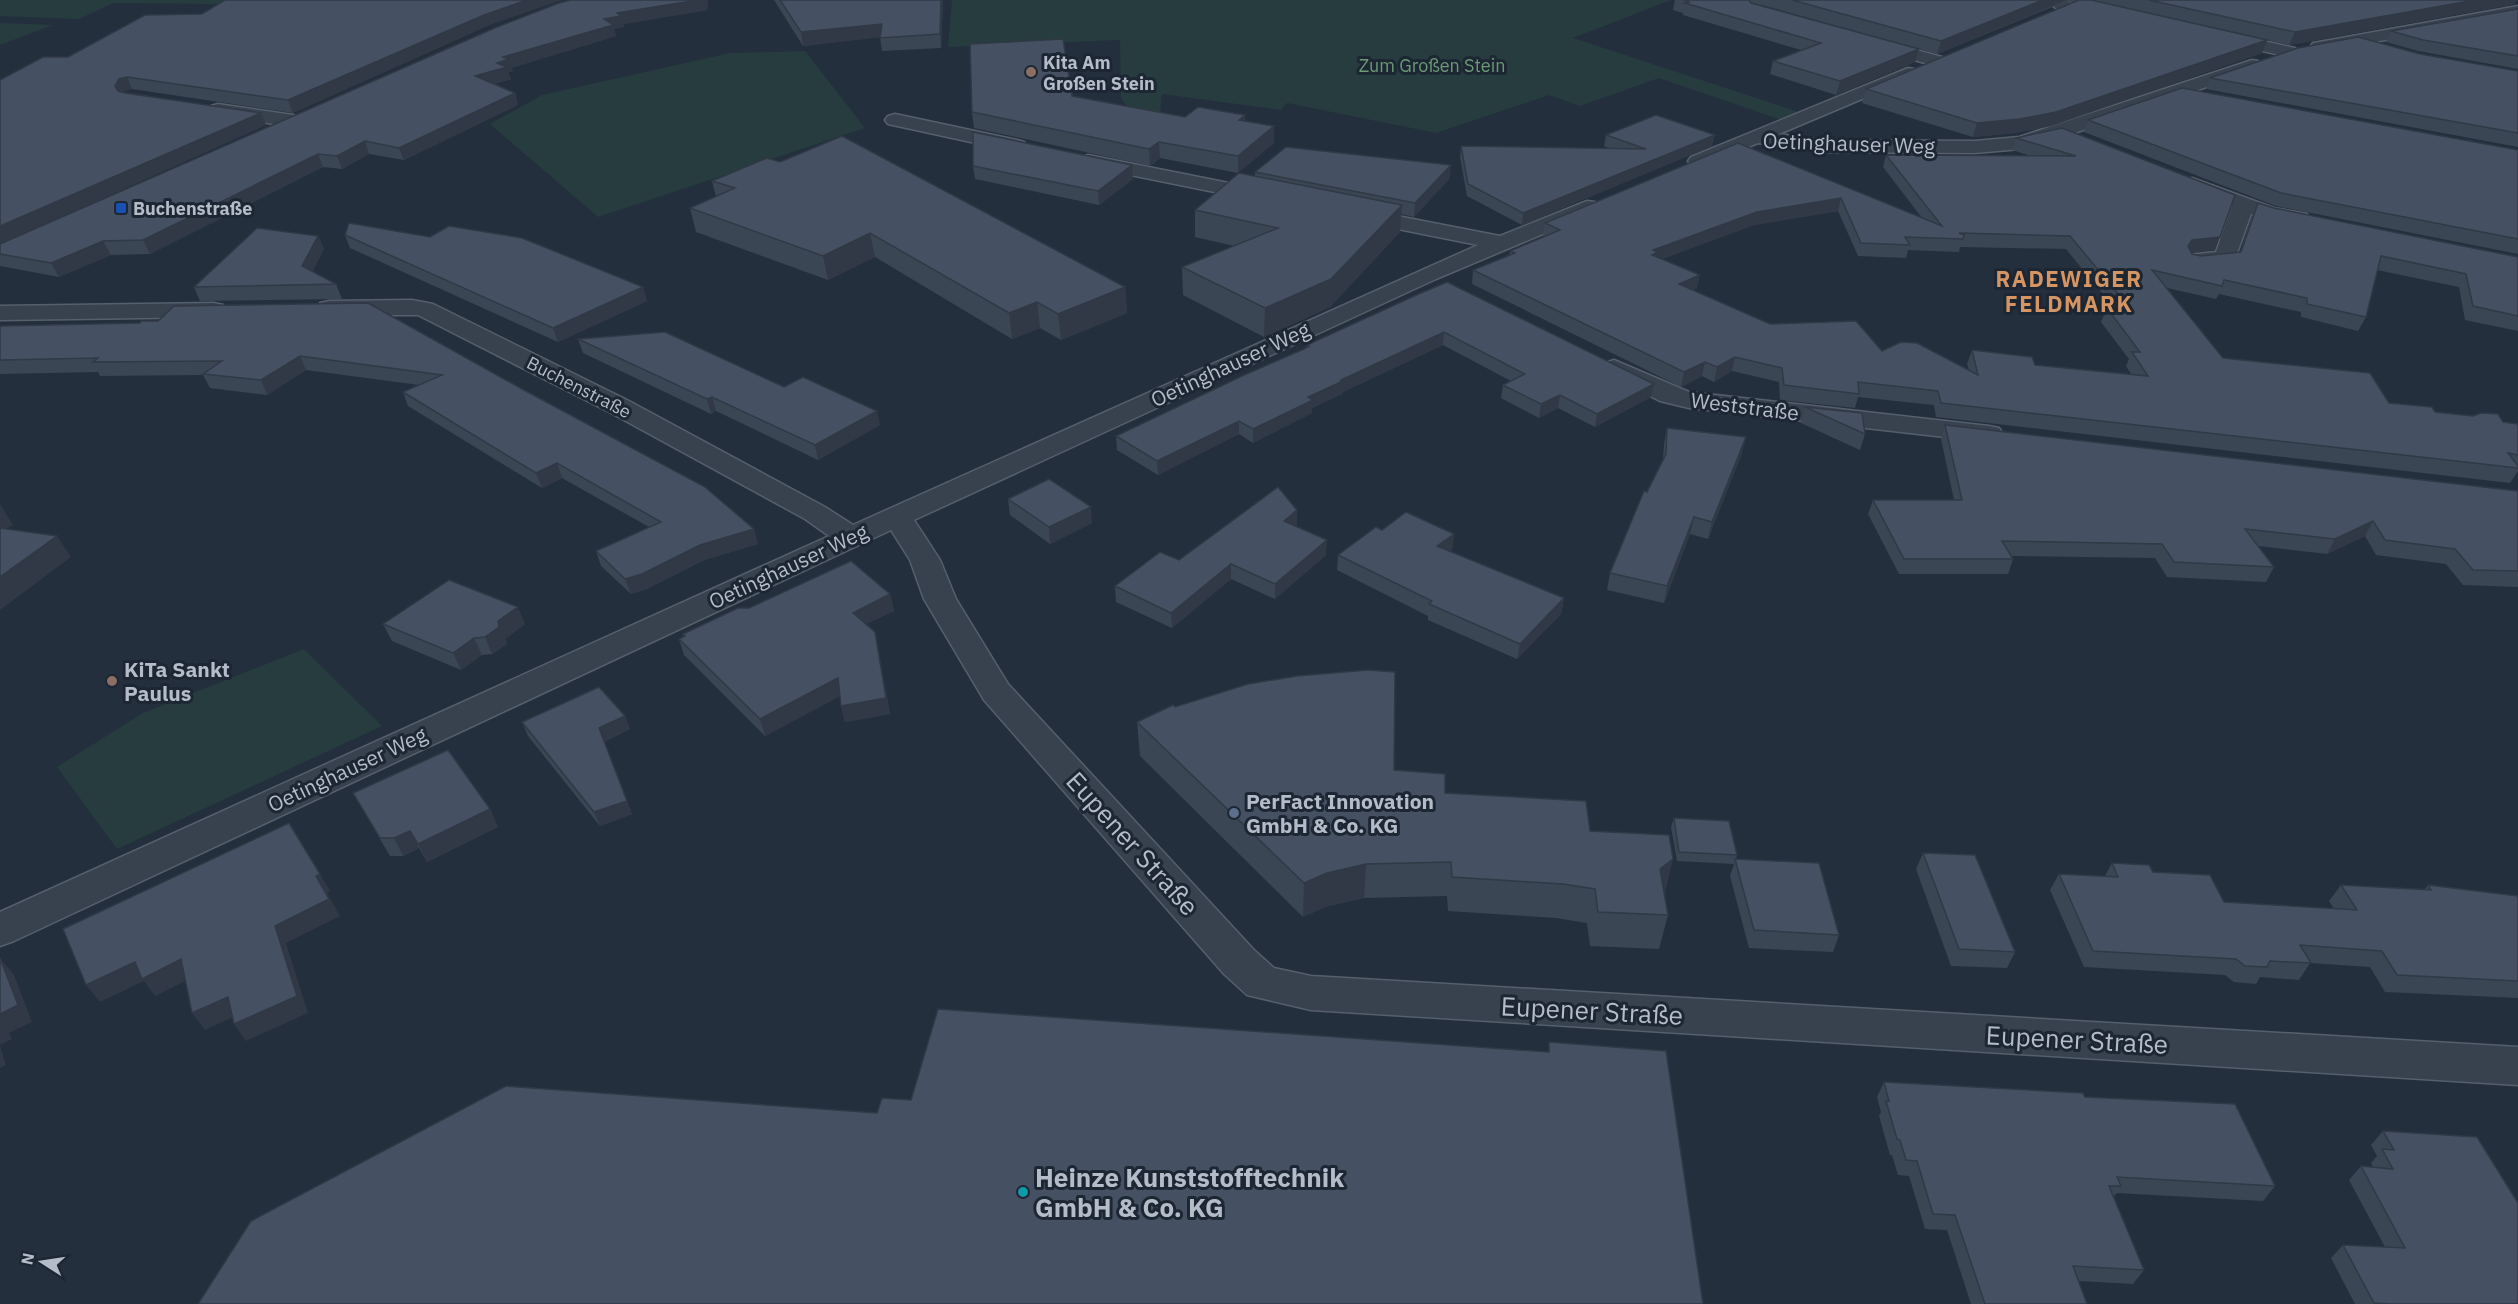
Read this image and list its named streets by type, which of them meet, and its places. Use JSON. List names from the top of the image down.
{
  "streets": {
    "street": [
      "Oetinghauser Weg",
      "Buchenstraße",
      "Weststraße",
      "Eupener Straße"
    ]
  },
  "crossings": [
    ["Oetinghauser Weg", "Buchenstraße"],
    ["Oetinghauser Weg", "Eupener Straße"]
  ],
  "districts": ["RADEWIGER FELDMARK"],
  "parks": ["Zum Großen Stein"],
  "places": {
    "other": [
      "Kita Am Großen Stein",
      "KiTa Sankt Paulus",
      "PerFact Innovation GmbH & Co. KG",
      "Heinze Kunststofftechnik GmbH & Co. KG"
    ],
    "transit": ["Buchenstraße"]
  },
  "north": "left"
}
